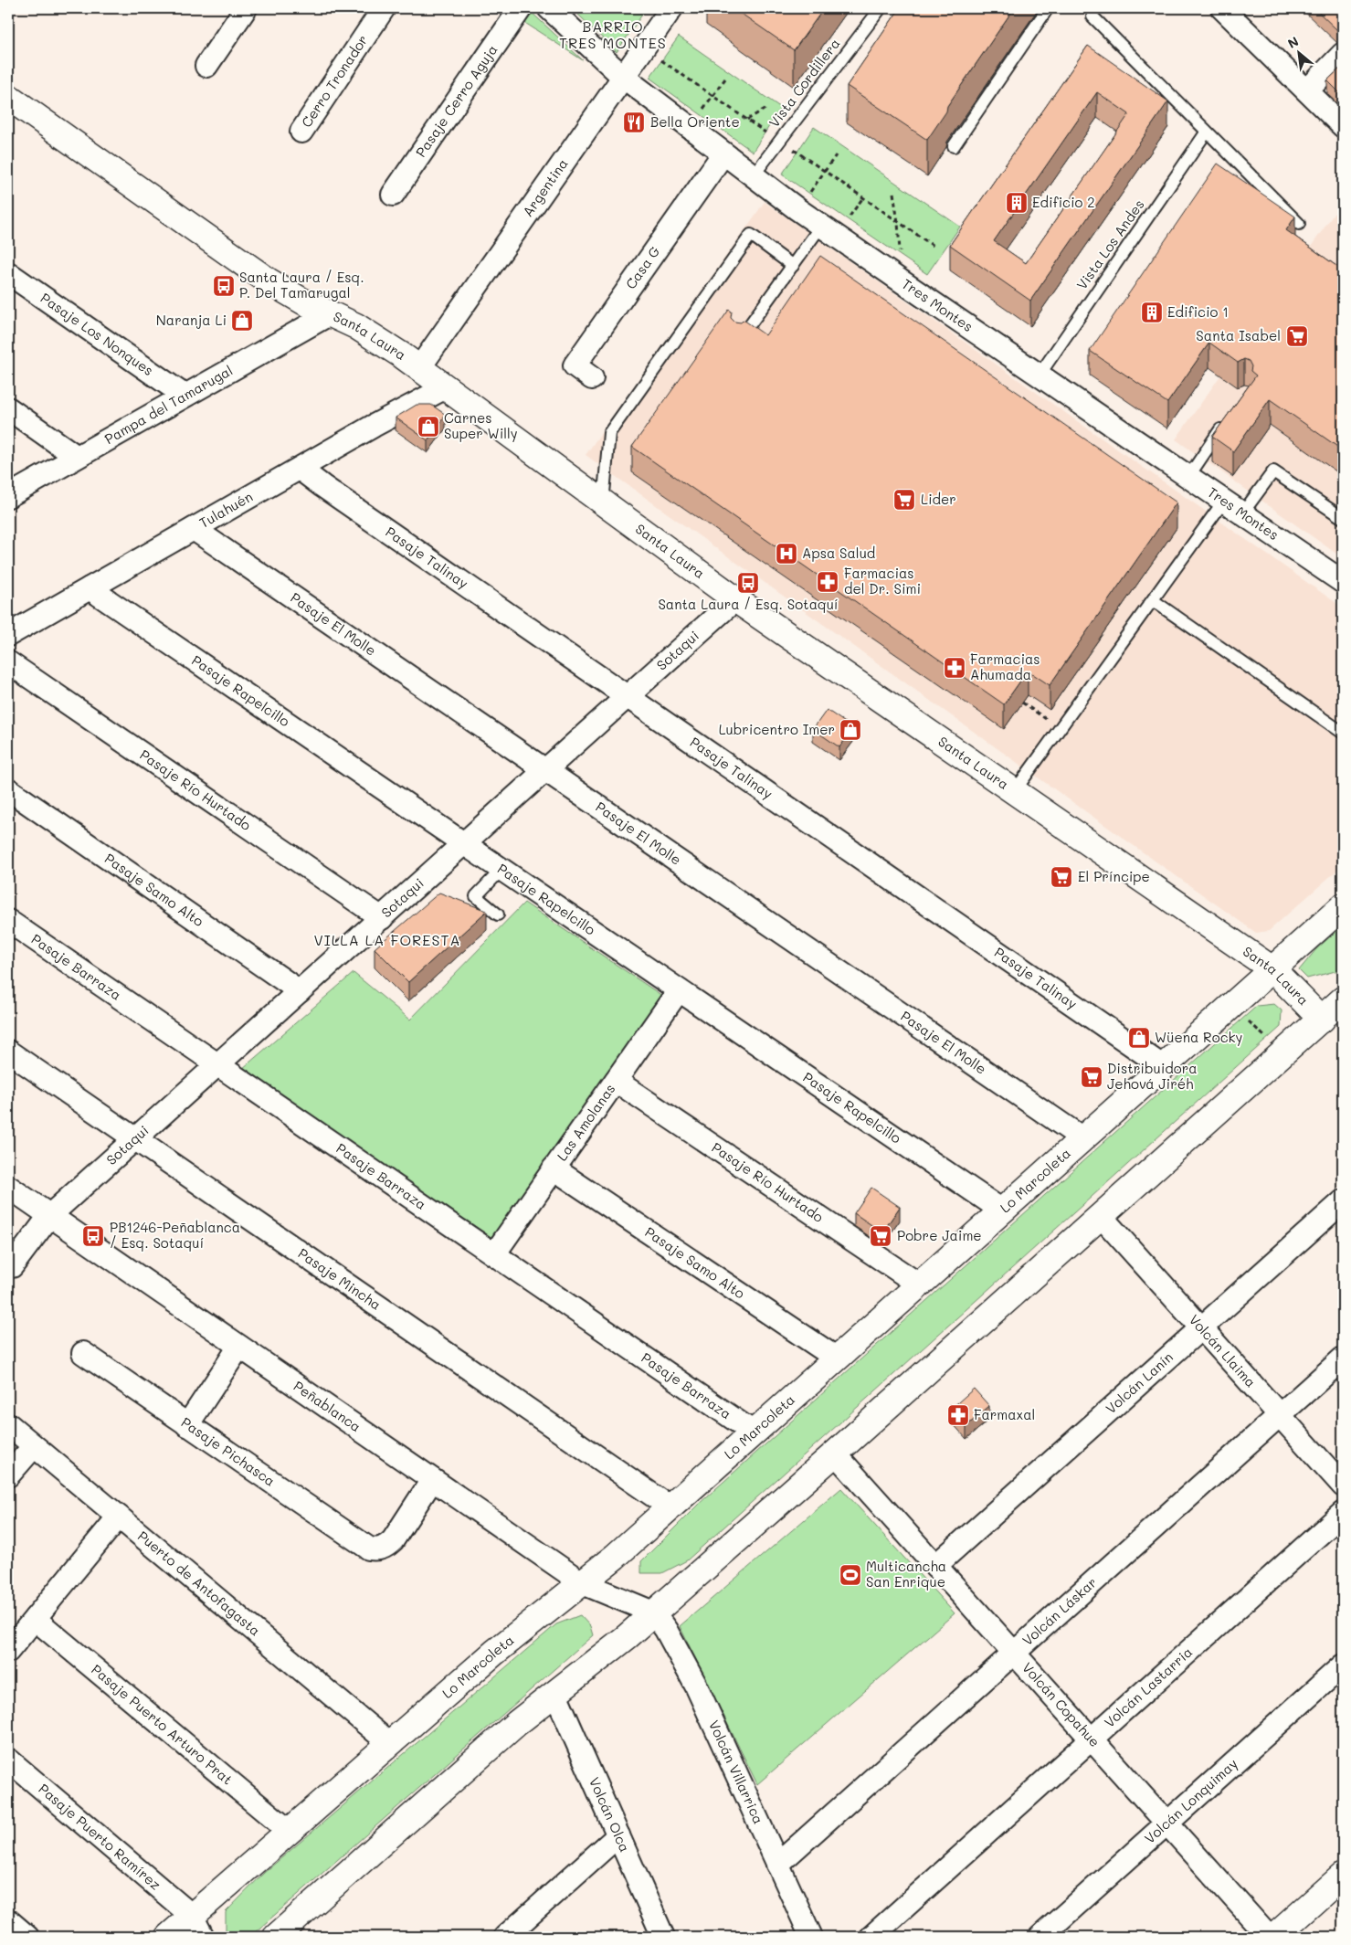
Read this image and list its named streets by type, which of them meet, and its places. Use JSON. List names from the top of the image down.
{
  "streets": {
    "street": [
      "Cerro Tronador",
      "Pasaje Cerro Aguja",
      "Argentina",
      "Casa G",
      "Tres Montes",
      "Pasaje Los Nonques",
      "Santa Laura",
      "Pampa del Tamarugal",
      "Tulahuén",
      "Pasaje Talinay",
      "Pasaje El Molle",
      "Sotaqui",
      "Pasaje Rapelcillo",
      "Pasaje Río Hurtado",
      "Pasaje Samo Alto",
      "Pasaje Barraza",
      "Las Amolanas",
      "Lo Marcoleta",
      "Pasaje Mincha",
      "Volcán Llaima",
      "Volcán Lanín",
      "Peñablanca",
      "Pasaje Pichasca",
      "Puerto de Antofagasta",
      "Volcán Láskar",
      "Volcán Lastarria",
      "Volcán Copahue",
      "Pasaje Puerto Arturo Prat",
      "Volcán Villarrica",
      "Volcán Lonquimay",
      "Volcán Olca",
      "Pasaje Puerto Ramírez"
    ],
    "lane": ["Vista Cordillera", "Vista Los Andes"]
  },
  "crossings": [
    ["Vista Cordillera", "Tres Montes"],
    ["Argentina", "Tres Montes"],
    ["Argentina", "Santa Laura"],
    ["Vista Los Andes", "Tres Montes"],
    ["Casa G", "Tres Montes"],
    ["Pasaje Los Nonques", "Pampa del Tamarugal"],
    ["Santa Laura", "Pampa del Tamarugal"],
    ["Santa Laura", "Tulahuén"],
    ["Santa Laura", "Sotaqui"],
    ["Santa Laura", "Lo Marcoleta"],
    ["Tulahuén", "Pasaje Talinay"],
    ["Tulahuén", "Pasaje El Molle"],
    ["Tulahuén", "Pasaje Rapelcillo"],
    ["Pasaje Talinay", "Sotaqui"],
    ["Pasaje Talinay", "Lo Marcoleta"],
    ["Pasaje El Molle", "Sotaqui"],
    ["Pasaje El Molle", "Lo Marcoleta"],
    ["Sotaqui", "Pasaje Rapelcillo"],
    ["Sotaqui", "Pasaje Río Hurtado"],
    ["Sotaqui", "Pasaje Samo Alto"],
    ["Sotaqui", "Pasaje Barraza"],
    ["Sotaqui", "Pasaje Mincha"],
    ["Sotaqui", "Peñablanca"],
    ["Pasaje Rapelcillo", "Las Amolanas"],
    ["Pasaje Rapelcillo", "Lo Marcoleta"],
    ["Pasaje Río Hurtado", "Las Amolanas"],
    ["Pasaje Río Hurtado", "Lo Marcoleta"],
    ["Pasaje Samo Alto", "Las Amolanas"],
    ["Pasaje Samo Alto", "Lo Marcoleta"],
    ["Pasaje Barraza", "Las Amolanas"],
    ["Pasaje Barraza", "Lo Marcoleta"],
    ["Lo Marcoleta", "Pasaje Mincha"],
    ["Lo Marcoleta", "Peñablanca"],
    ["Lo Marcoleta", "Puerto de Antofagasta"],
    ["Lo Marcoleta", "Pasaje Puerto Arturo Prat"],
    ["Lo Marcoleta", "Pasaje Puerto Ramírez"],
    ["Volcán Llaima", "Volcán Lanín"],
    ["Volcán Llaima", "Volcán Láskar"],
    ["Volcán Lanín", "Volcán Copahue"],
    ["Peñablanca", "Pasaje Pichasca"],
    ["Peñablanca", "Volcán Villarrica"],
    ["Volcán Láskar", "Volcán Copahue"],
    ["Volcán Láskar", "Volcán Villarrica"],
    ["Volcán Lastarria", "Volcán Copahue"],
    ["Volcán Copahue", "Volcán Lonquimay"]
  ],
  "districts": ["BARRIO TRES MONTES", "VILLA LA FORESTA"],
  "places": {
    "restaurant": ["Bella Oriente"],
    "building": ["Edificio 2", "Edificio 1"],
    "bus stop": ["Santa Laura / Esq. P. Del Tamarugal", "Santa Laura / Esq. Sotaquí", "PB1246-Peñablanca / Esq. Sotaquí"],
    "shop": [
      "Naranja Li",
      "Carnes Super Willy",
      "Lubricentro Imer",
      "Wüena Rocky"
    ],
    "supermarket": [
      "Santa Isabel",
      "Lider",
      "El Príncipe",
      "Distribuidora Jehová Jiréh",
      "Pobre Jaime"
    ],
    "hospital": ["Apsa Salud"],
    "pharmacy": ["Farmacias del Dr. Simi", "Farmacias Ahumada", "Farmaxal"],
    "sports": ["Multicancha San Enrique"]
  },
  "north": "top left"
}
